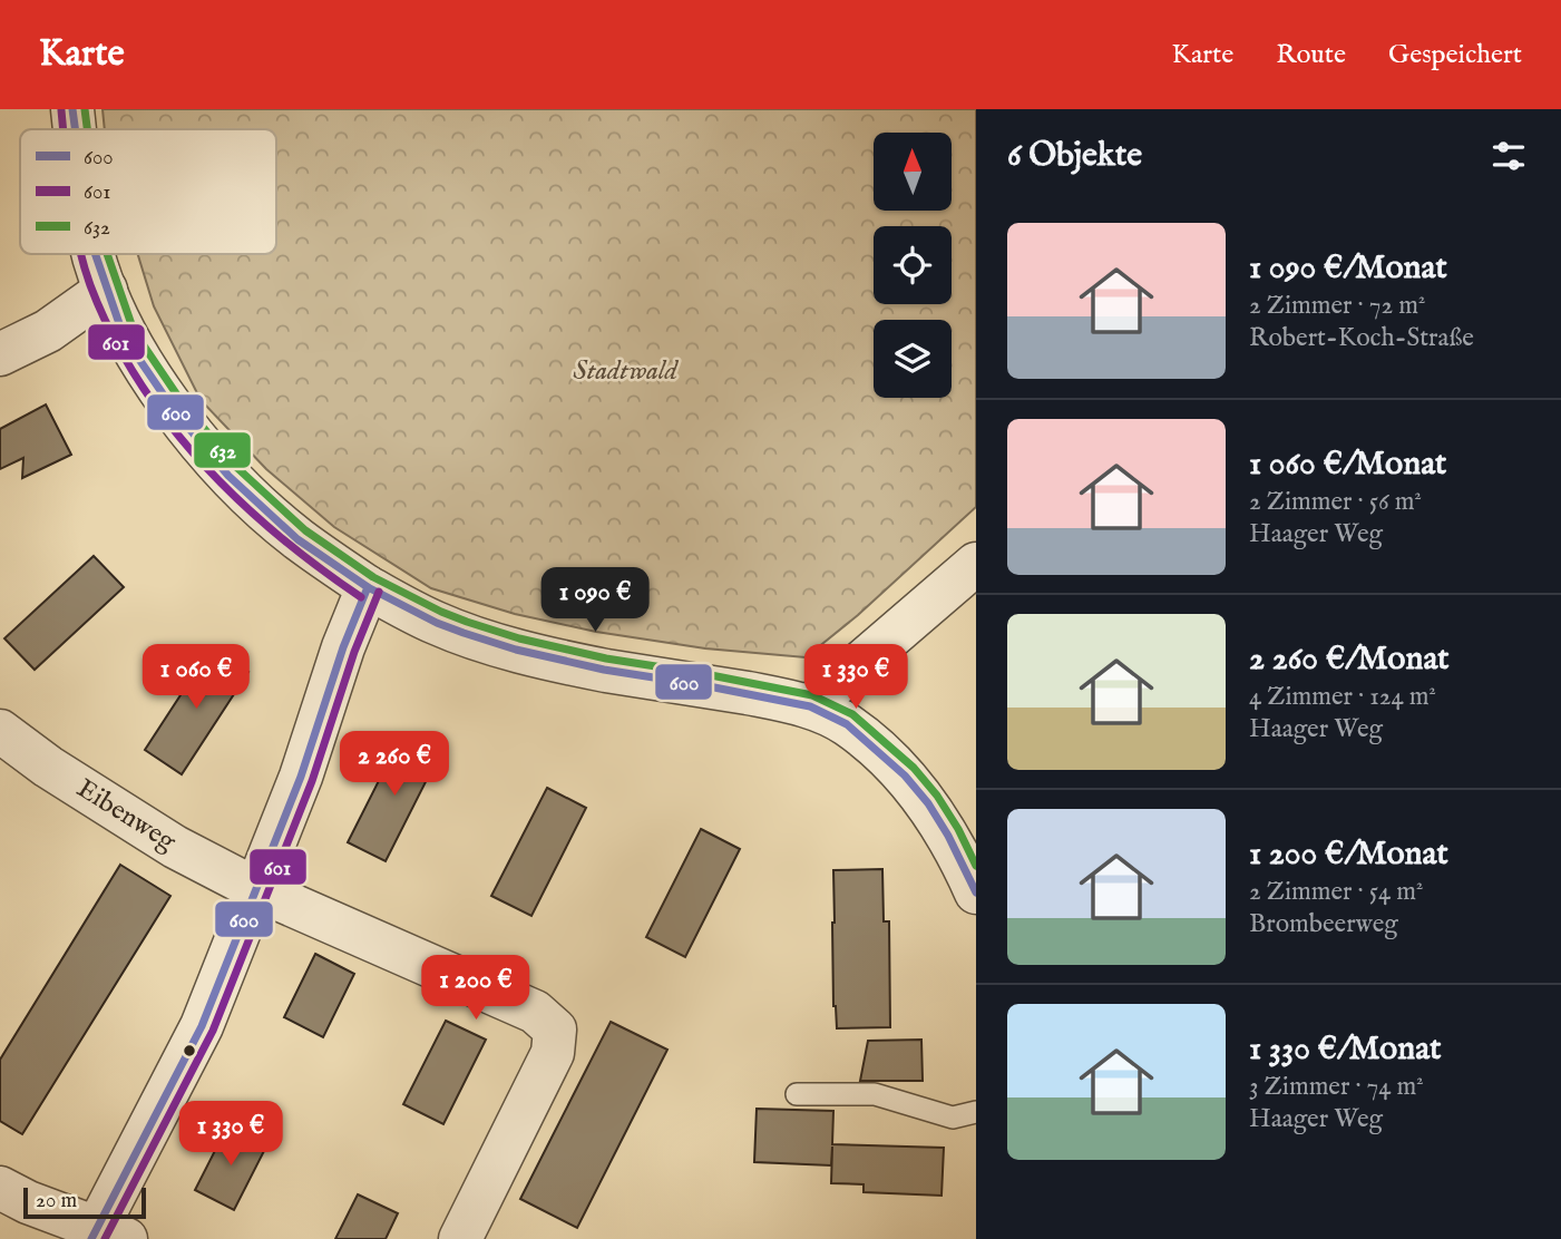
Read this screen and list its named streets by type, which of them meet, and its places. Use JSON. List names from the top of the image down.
{
  "streets": {
    "street": ["Eibenweg"]
  },
  "parks": ["Stadtwald"],
  "lines": ["transit line 600", "transit line 632", "transit line 601"],
  "legend": ["600", "601", "632"],
  "scale_bar": "20 m",
  "north": "top",
  "page": {
    "header": "Karte",
    "nav": ["Karte", "Route", "Gespeichert"],
    "heading": "6 Objekte",
    "list": [
      {
        "name": "1 090 €/Monat",
        "note": "2 Zimmer · 72 m² · Robert-Koch-Straße"
      },
      {
        "name": "1 060 €/Monat",
        "note": "2 Zimmer · 56 m² · Haager Weg"
      },
      {
        "name": "2 260 €/Monat",
        "note": "4 Zimmer · 124 m² · Haager Weg"
      },
      {
        "name": "1 200 €/Monat",
        "note": "2 Zimmer · 54 m² · Brombeerweg"
      },
      {
        "name": "1 330 €/Monat",
        "note": "3 Zimmer · 74 m² · Haager Weg"
      }
    ],
    "price": [
      "1 090 €",
      "1 060 €",
      "1 330 €",
      "2 260 €",
      "1 200 €",
      "1 330 €"
    ],
    "scale": "20 m"
  }
}
